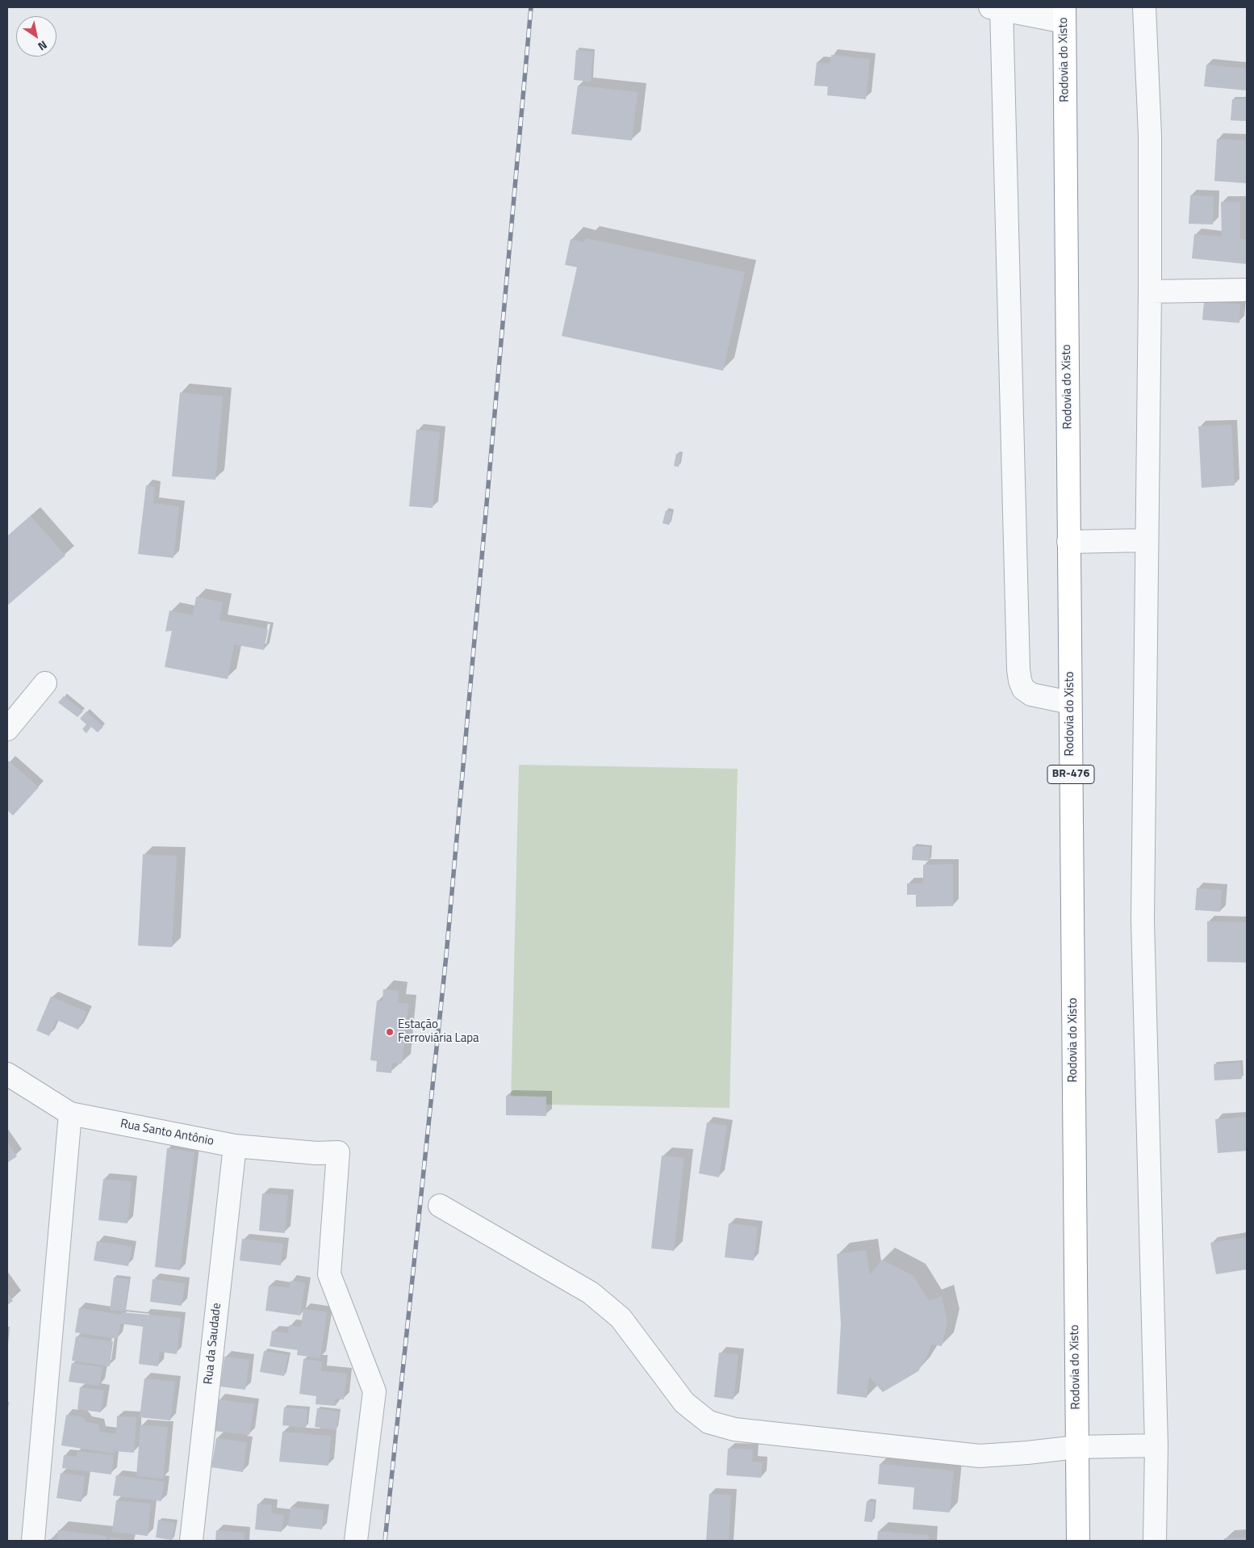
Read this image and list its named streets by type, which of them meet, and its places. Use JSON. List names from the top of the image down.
{
  "streets": {
    "highway": ["Rodovia do Xisto", "BR-476"],
    "street": ["Rua Santo Antônio", "Rua da Saudade"]
  },
  "crossings": [
    ["Rua Santo Antônio", "Rua da Saudade"]
  ],
  "places": ["Estação Ferroviária Lapa"],
  "north": "bottom right"
}
